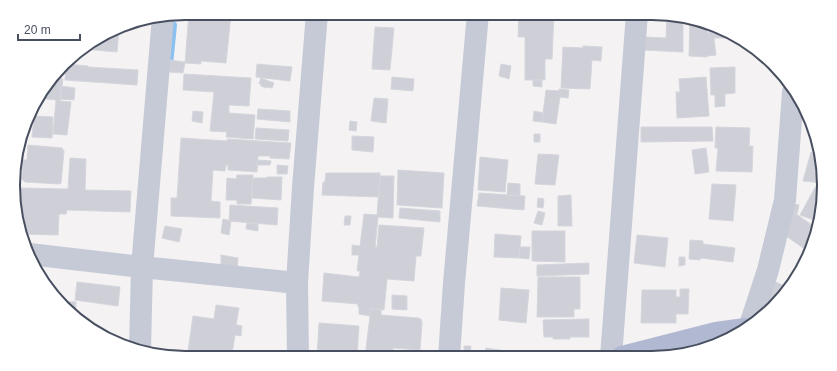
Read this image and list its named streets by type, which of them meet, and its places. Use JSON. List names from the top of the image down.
{
  "scale_bar": "20 m"
}
